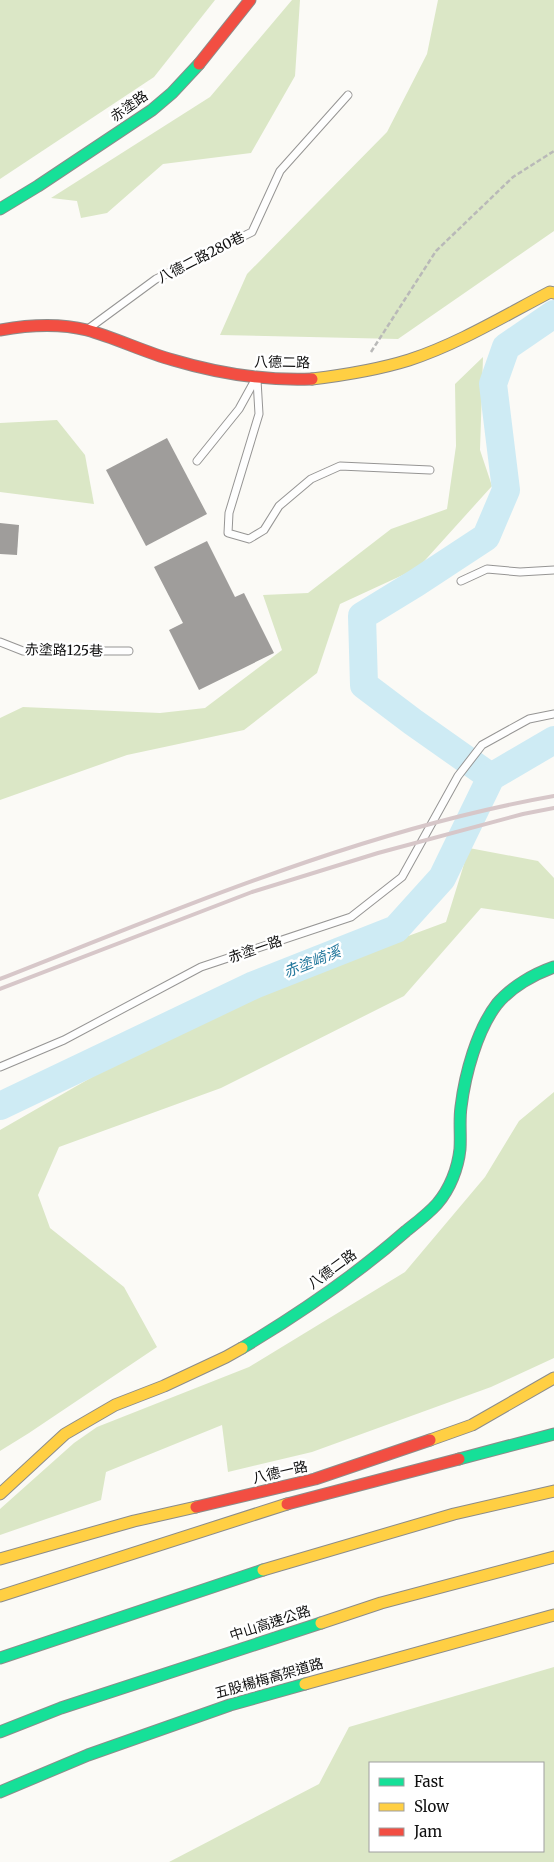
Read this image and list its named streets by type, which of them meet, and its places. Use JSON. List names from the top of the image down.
{
  "streets": {
    "main road": [
      "赤塗路",
      "八德二路",
      "八德一路",
      "中山高速公路",
      "五股楊梅高架道路"
    ],
    "lane": ["八德二路280巷", "赤塗路125巷", "赤塗一路"]
  },
  "crossings": [
    ["八德二路280巷", "八德二路"]
  ],
  "water": ["赤塗崎溪"],
  "legend": ["Fast", "Slow", "Jam"]
}
